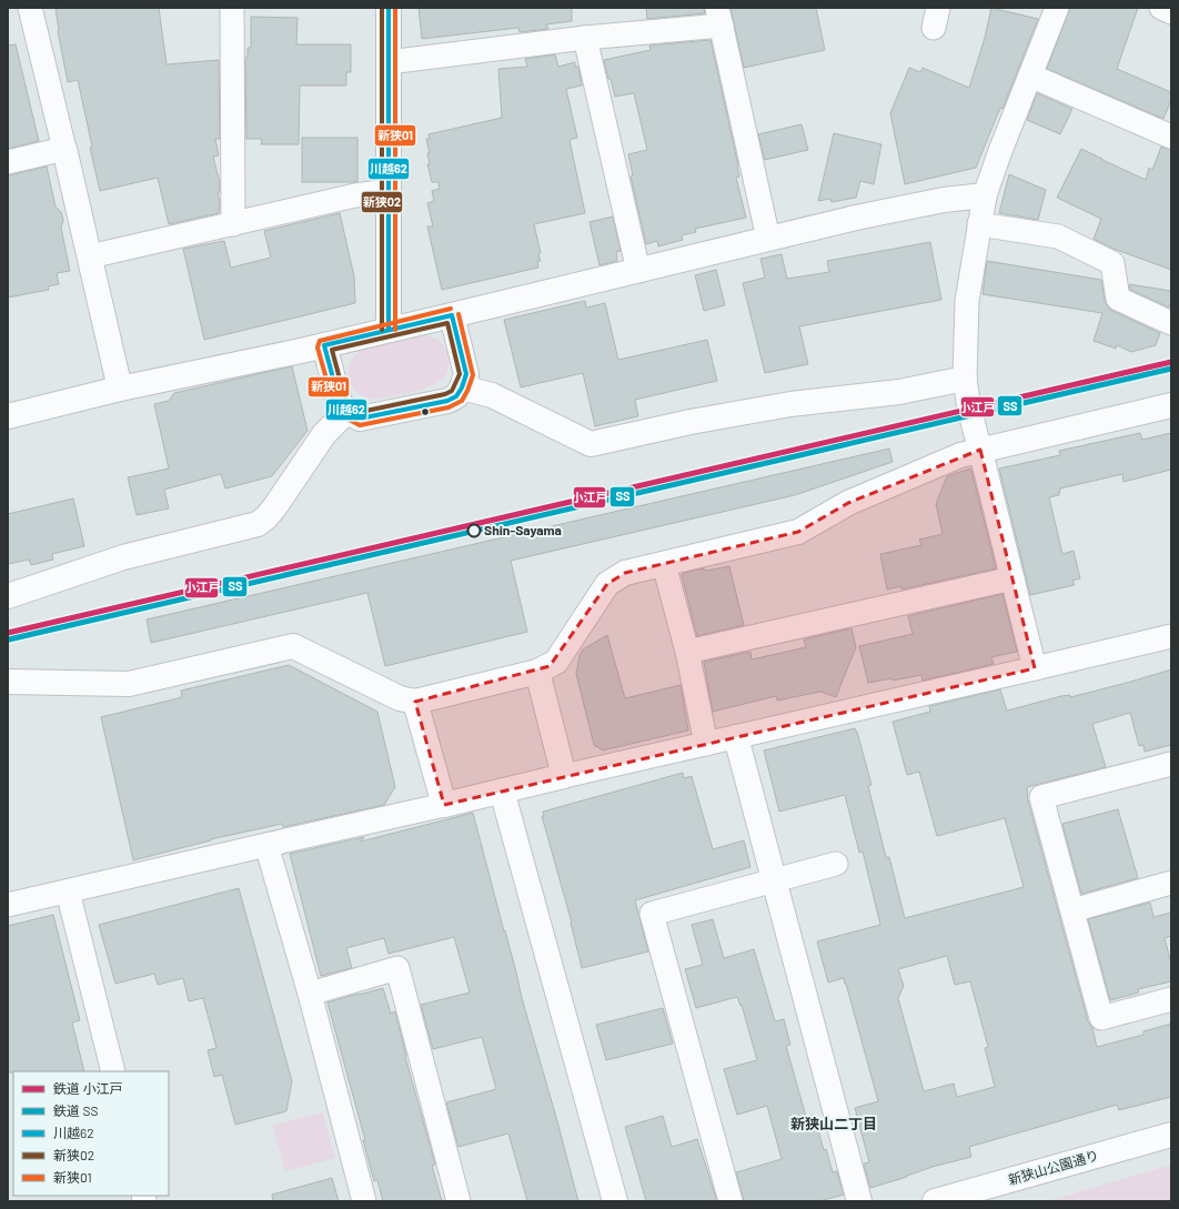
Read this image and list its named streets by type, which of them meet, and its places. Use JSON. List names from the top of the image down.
{
  "streets": {
    "street": ["新狭山公園通り"]
  },
  "districts": ["新狭山二丁目"],
  "places": ["Shin-Sayama"],
  "lines": [
    "transit line 川越62",
    "transit line 新狭02",
    "transit line 新狭01",
    "rail line 小江戸",
    "rail line SS"
  ],
  "legend": [
    "鉄道 小江戸",
    "鉄道 SS",
    "川越62",
    "新狭02",
    "新狭01"
  ]
}
